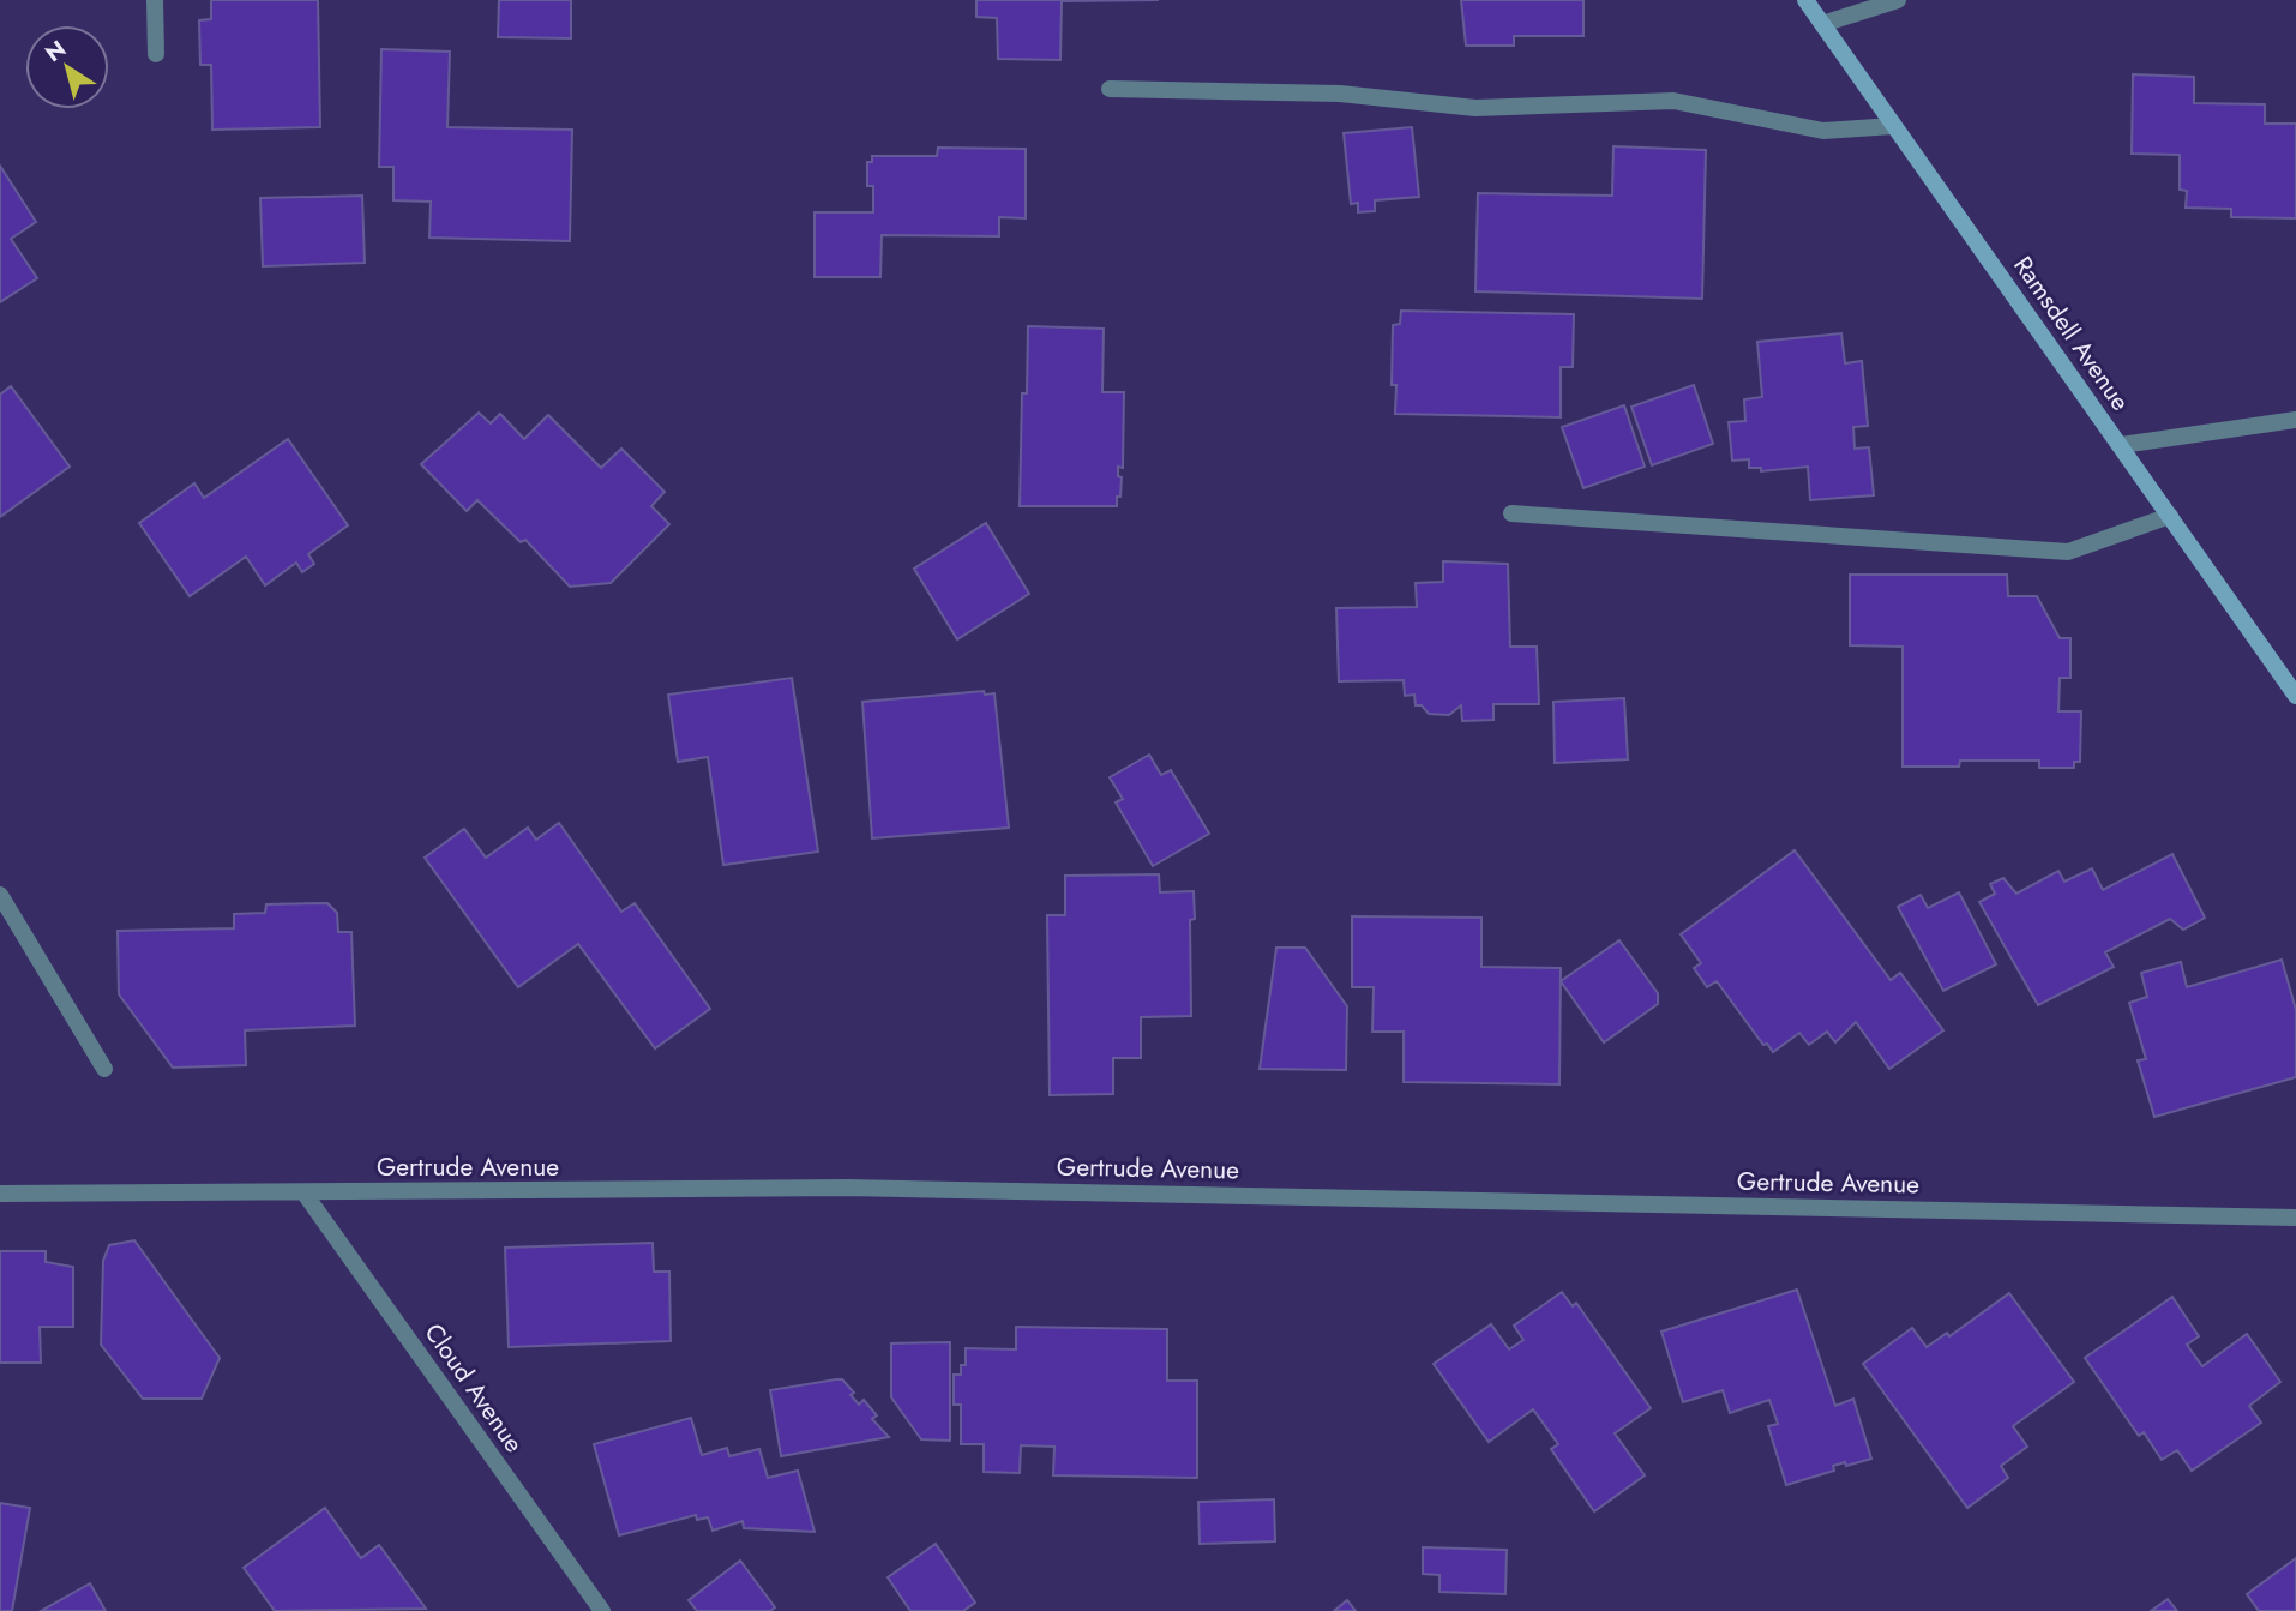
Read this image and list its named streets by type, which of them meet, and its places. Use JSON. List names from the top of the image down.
{
  "streets": {
    "street": ["Ramsdell Avenue", "Gertrude Avenue", "Cloud Avenue"]
  },
  "crossings": [
    ["Gertrude Avenue", "Cloud Avenue"]
  ],
  "north": "top left"
}
